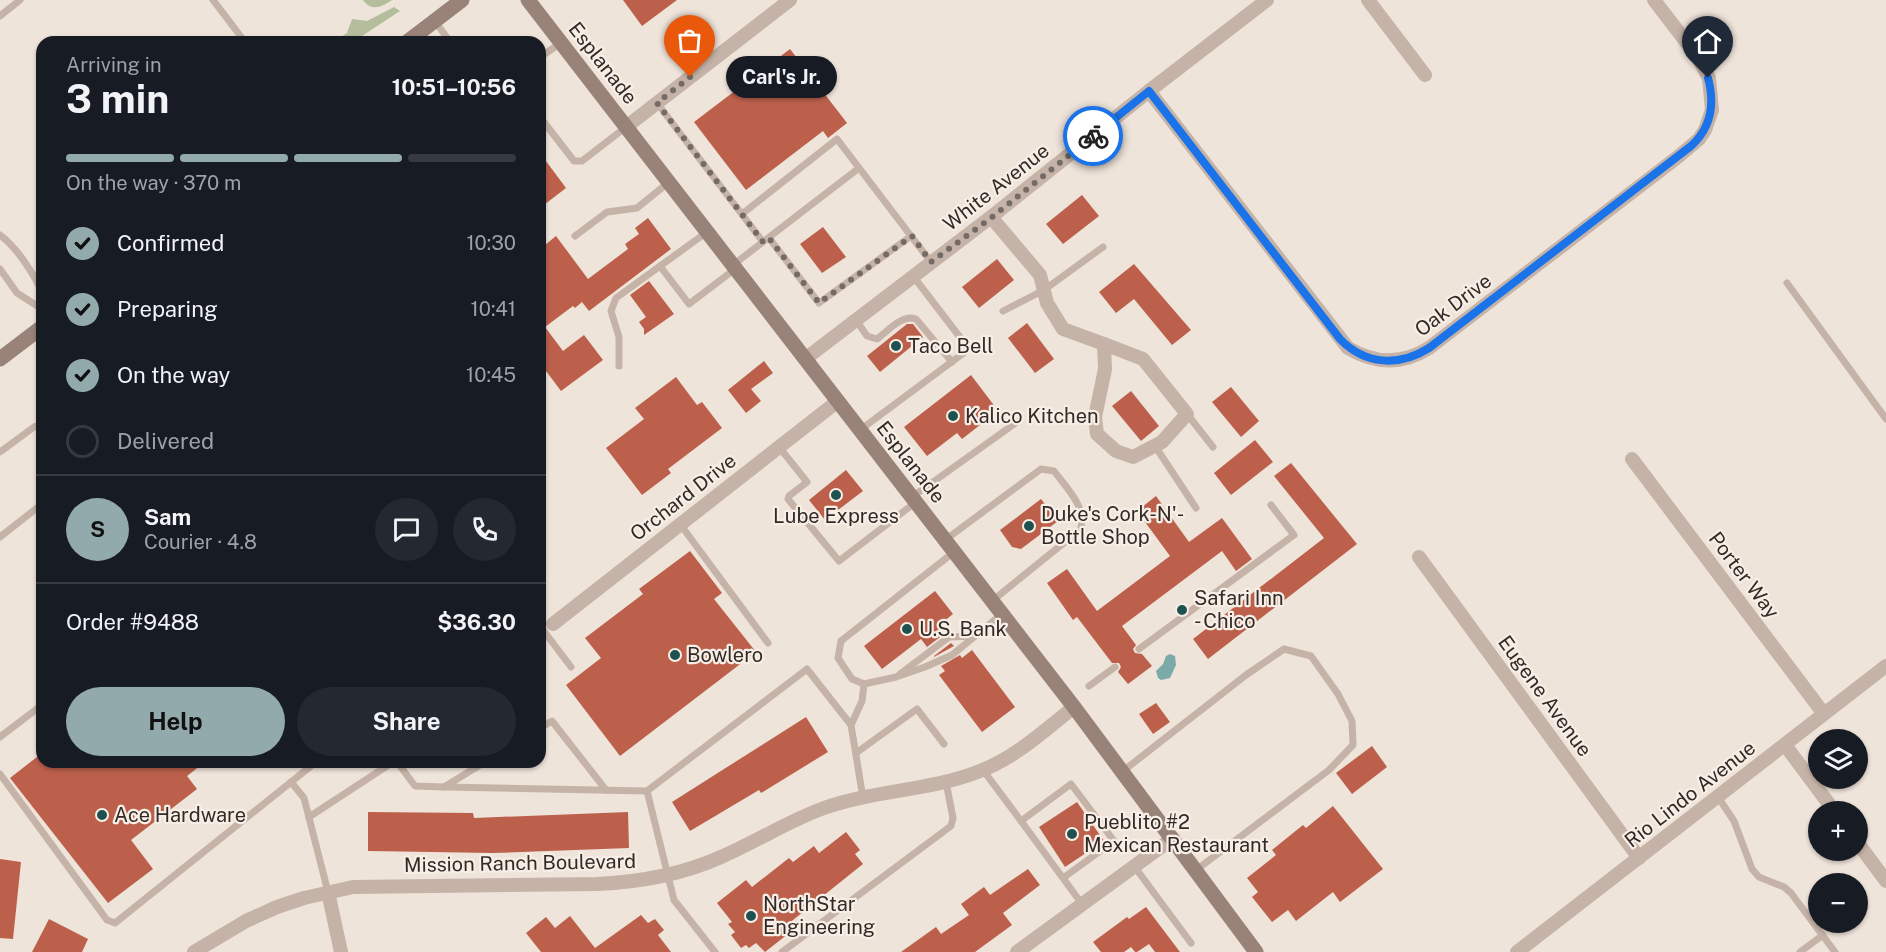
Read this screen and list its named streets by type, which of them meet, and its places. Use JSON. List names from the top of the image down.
{
  "streets": {
    "main road": ["Esplanade"],
    "street": [
      "White Avenue",
      "Oak Drive",
      "Orchard Drive",
      "Porter Way",
      "Eugene Avenue",
      "Rio Lindo Avenue",
      "Mission Ranch Boulevard"
    ]
  },
  "crossings": [
    ["Esplanade", "White Avenue"],
    ["Esplanade", "Orchard Drive"],
    ["Esplanade", "Mission Ranch Boulevard"],
    ["White Avenue", "Oak Drive"],
    ["Porter Way", "Rio Lindo Avenue"],
    ["Eugene Avenue", "Rio Lindo Avenue"]
  ],
  "places": [
    "Carl's Jr.",
    "Taco Bell",
    "Kalico Kitchen",
    "Lube Express",
    "Duke's Cork-N'- Bottle Shop",
    "Safari Inn - Chico",
    "U.S. Bank",
    "Bowlero",
    "Ace Hardware",
    "Pueblito #2 Mexican Restaurant",
    "NorthStar Engineering"
  ],
  "page": {
    "heading": ["3 min", "Arriving in", "10:51–10:56"],
    "panel": [
      "Sam",
      "Courier · 4.8",
      "Order #9488",
      "$36.30"
    ],
    "bubble": "Carl's Jr.",
    "bar": "On the way · 370 m",
    "list": [
      ["Confirmed", "10:30"],
      ["Preparing", "10:41"],
      ["On the way", "10:45"],
      "Delivered"
    ],
    "round": "S",
    "buttons": ["Help", "Share"],
    "map_buttons": ["+", "−"]
  }
}
